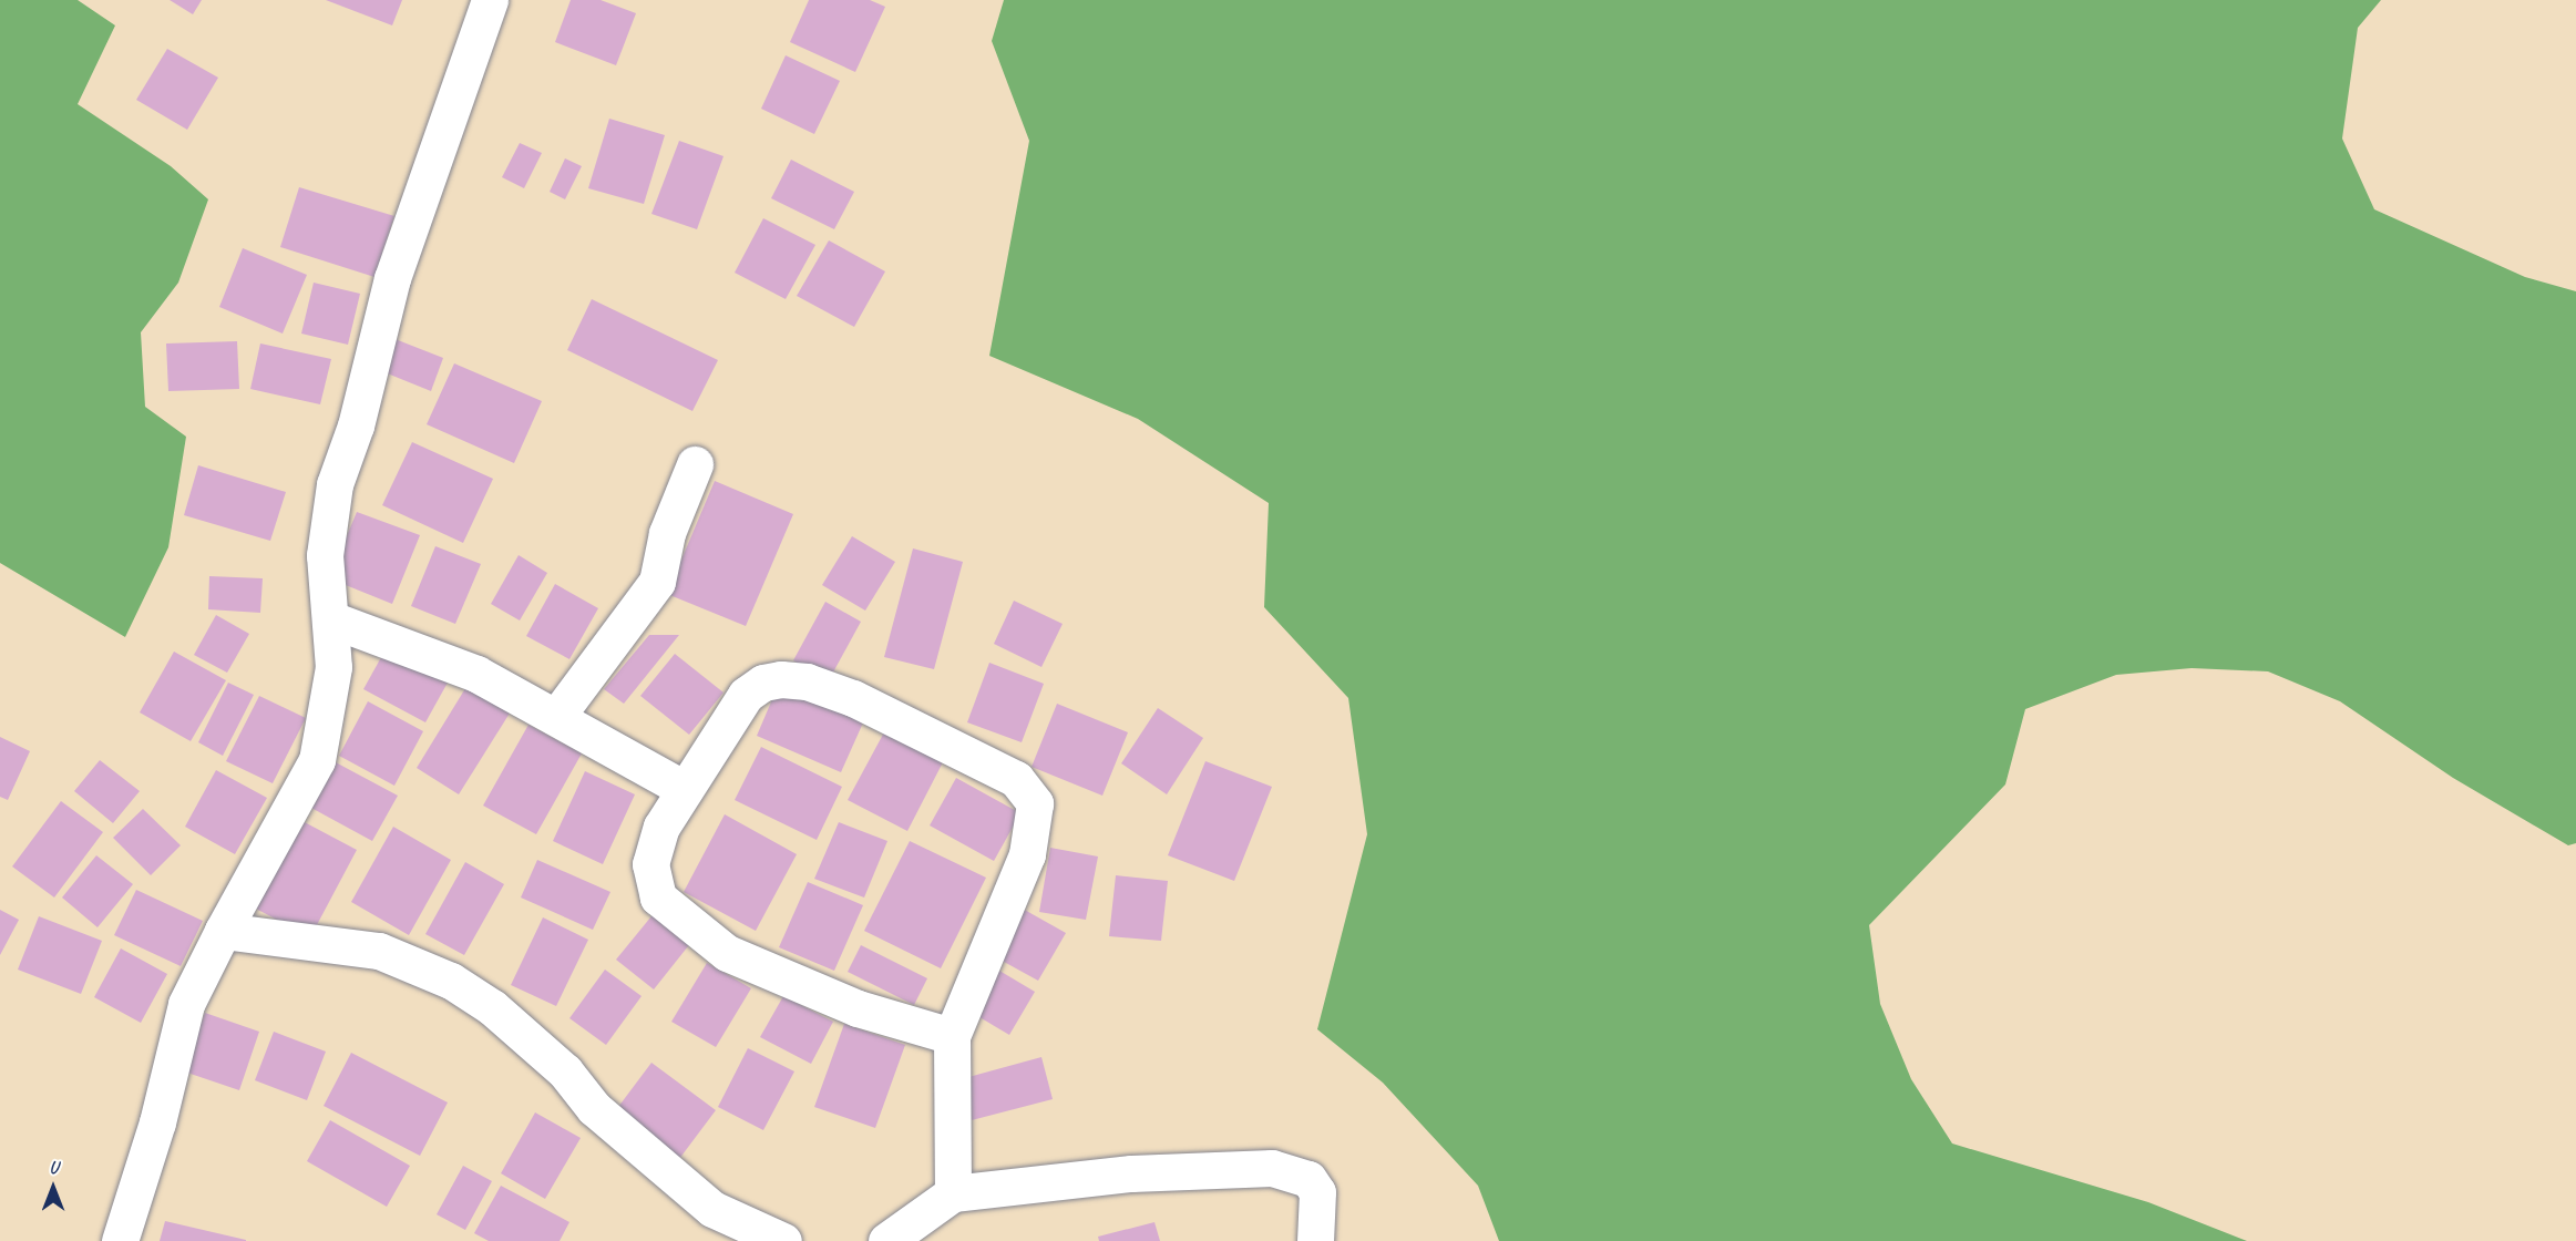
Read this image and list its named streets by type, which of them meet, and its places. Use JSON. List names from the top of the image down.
{
  "north": "top"
}
